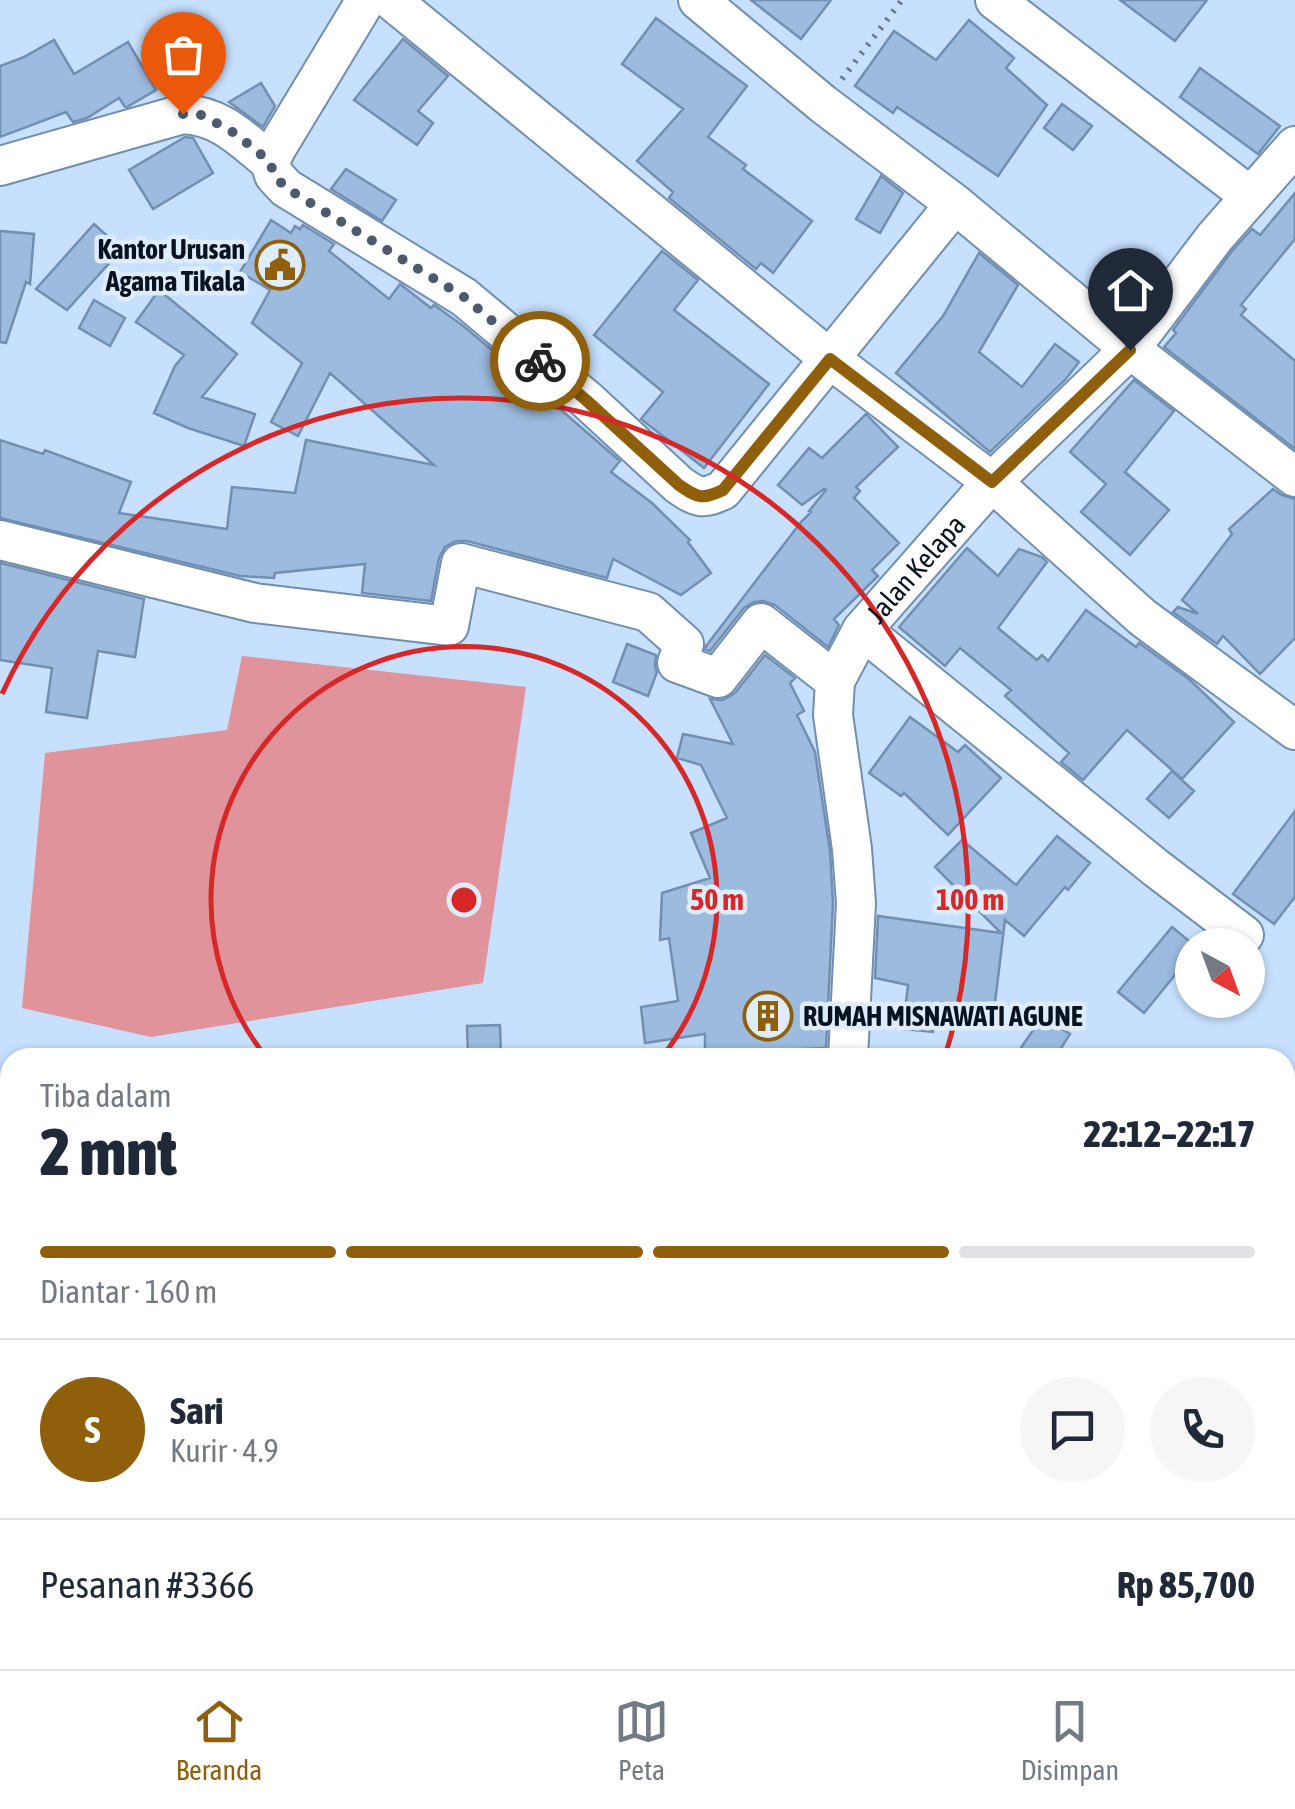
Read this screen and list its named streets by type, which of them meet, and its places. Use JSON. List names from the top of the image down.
{
  "streets": {
    "street": ["Jalan Kelapa"]
  },
  "places": {
    "public building": ["Kantor Urusan Agama Tikala"],
    "building": ["RUMAH MISNAWATI AGUNE"]
  },
  "north": "bottom right",
  "page": {
    "heading": ["2 mnt", "Tiba dalam", "22:12–22:17"],
    "panel": [
      "Sari",
      "Kurir · 4.9",
      "Pesanan #3366",
      "Rp 85,700"
    ],
    "bar": "Diantar · 160 m",
    "round": "S",
    "tabs": ["Beranda", "Peta", "Disimpan"]
  },
  "rings": ["50 m", "100 m"]
}
